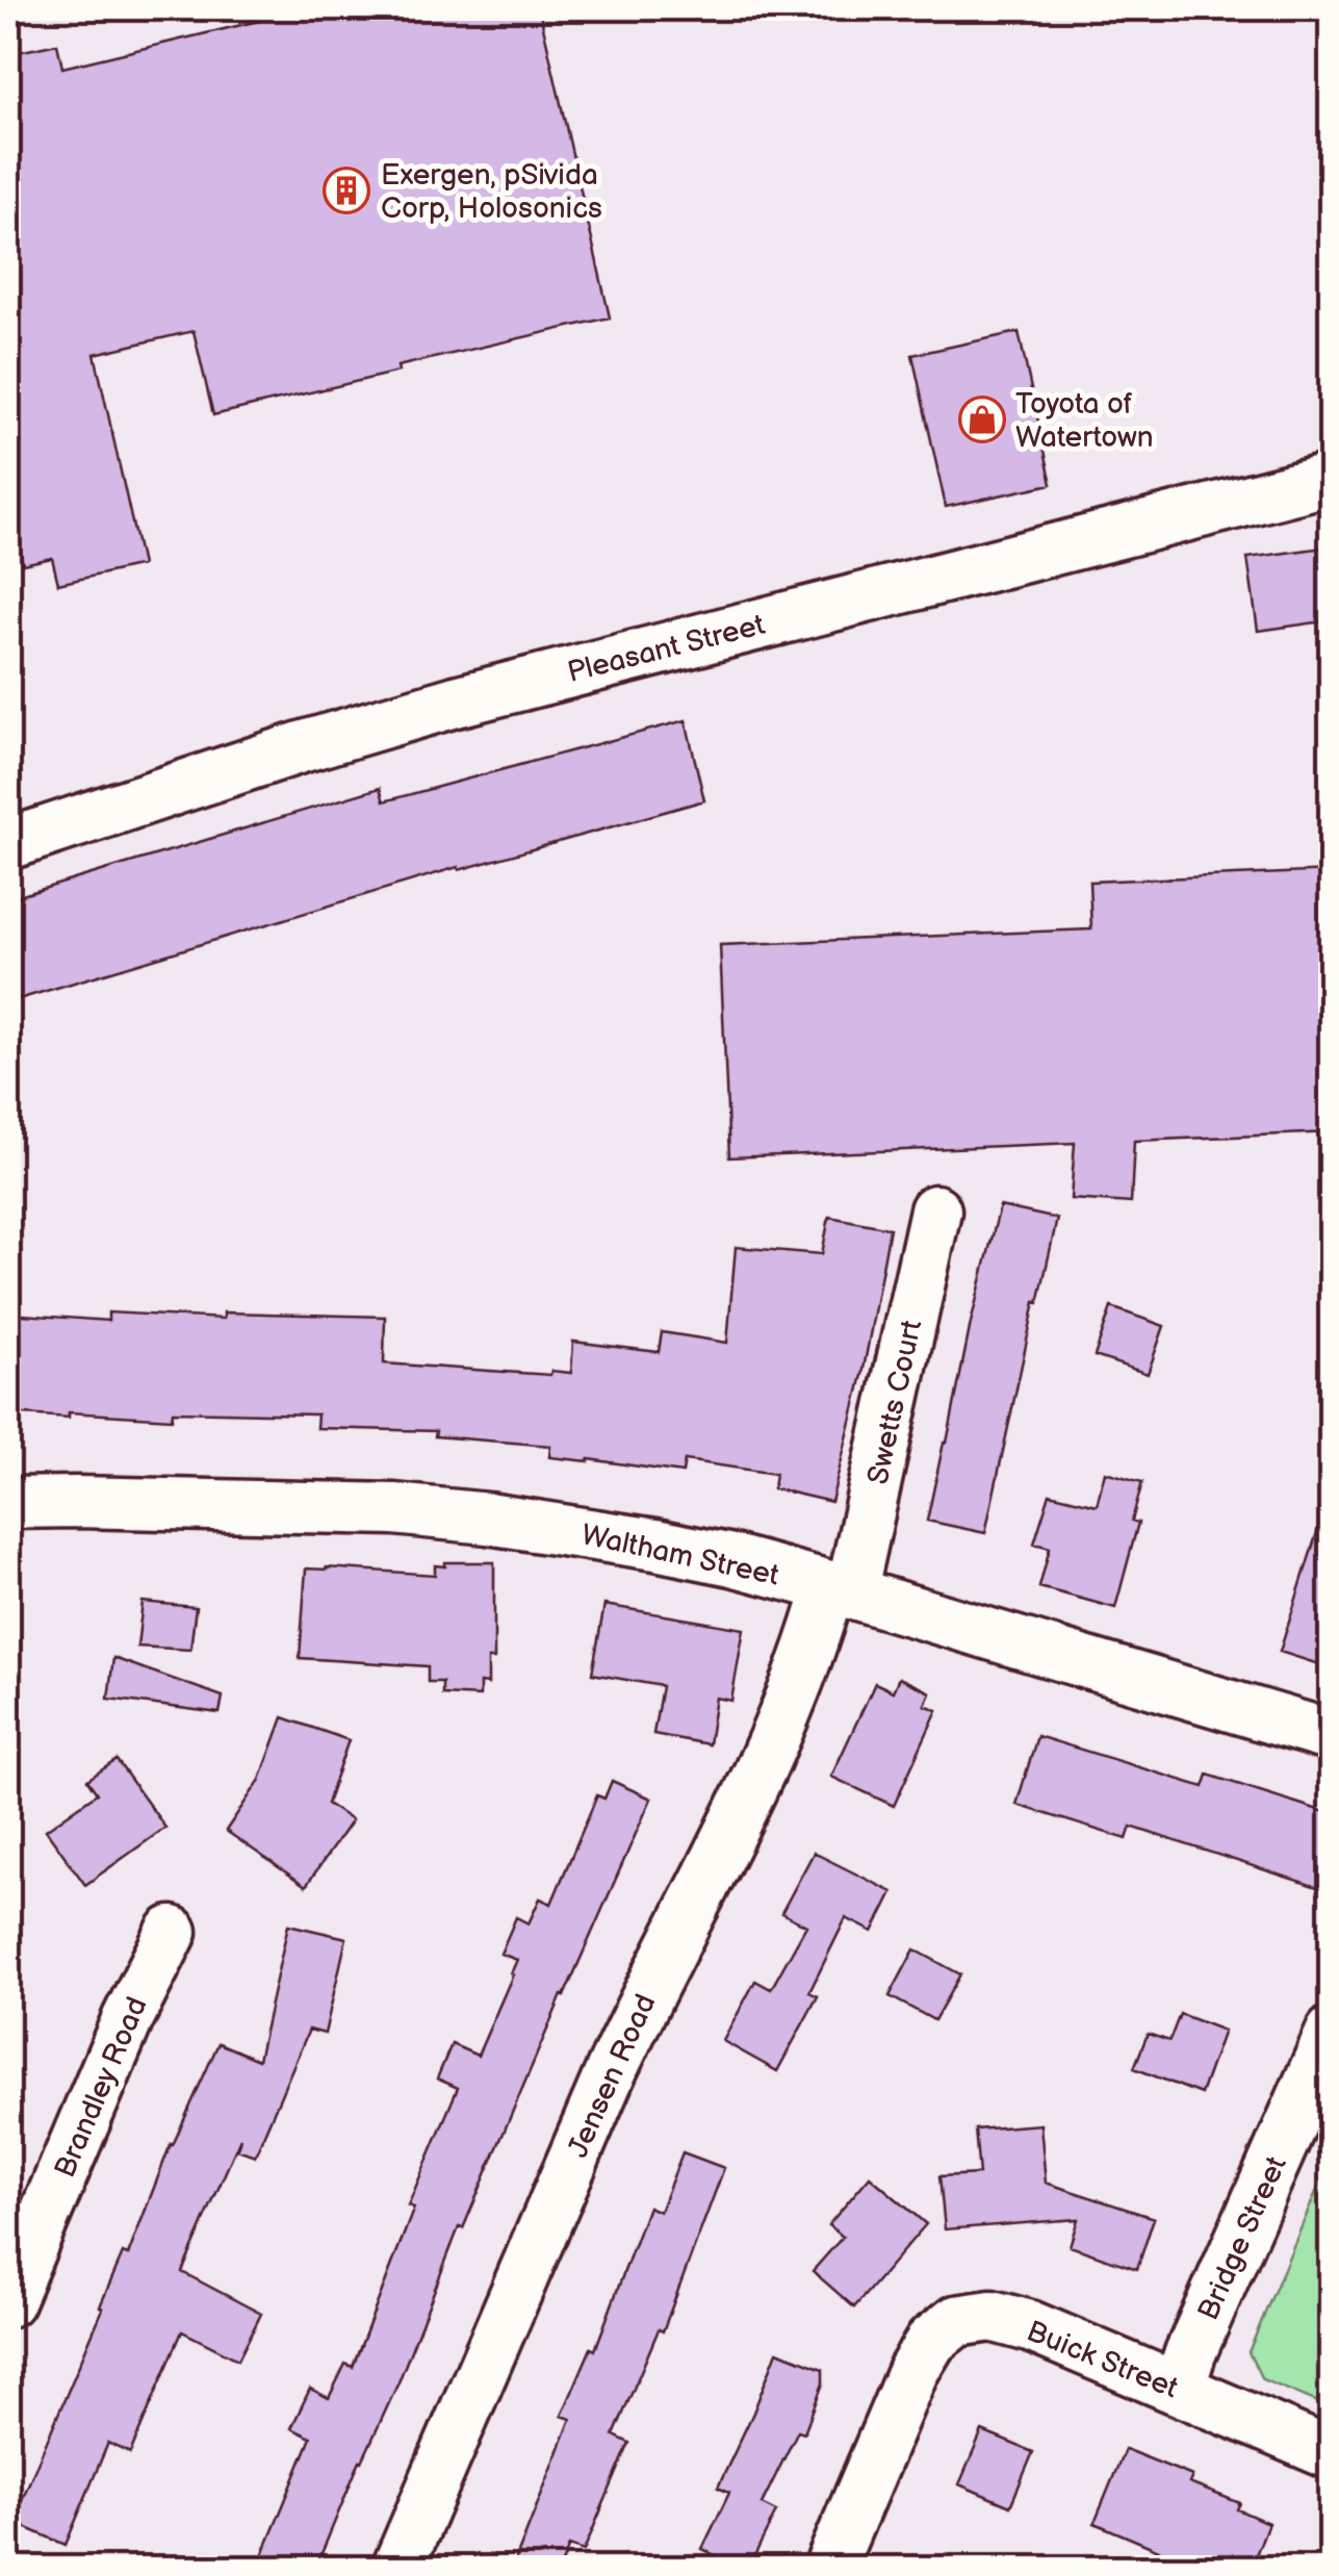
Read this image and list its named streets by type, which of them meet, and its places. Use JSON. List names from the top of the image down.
{
  "streets": {
    "street": [
      "Pleasant Street",
      "Swetts Court",
      "Waltham Street",
      "Jensen Road",
      "Brandley Road",
      "Bridge Street",
      "Buick Street"
    ]
  },
  "crossings": [
    ["Swetts Court", "Waltham Street"],
    ["Swetts Court", "Jensen Road"],
    ["Waltham Street", "Jensen Road"],
    ["Bridge Street", "Buick Street"]
  ],
  "places": {
    "building": ["Exergen, pSivida Corp, Holosonics"],
    "shop": ["Toyota of Watertown"]
  }
}
